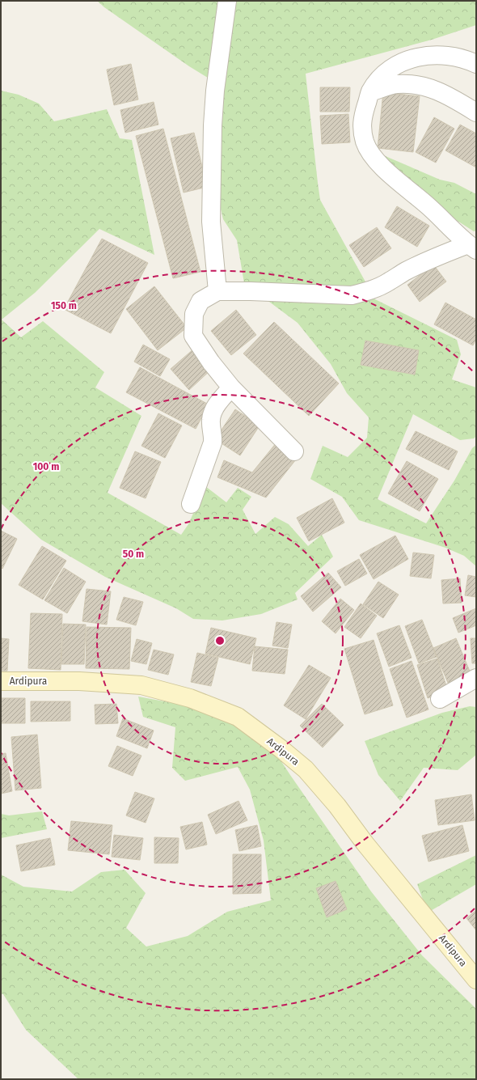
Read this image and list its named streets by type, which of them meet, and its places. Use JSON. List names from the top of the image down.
{
  "streets": {
    "street": ["Ardipura"]
  },
  "rings": ["150 m", "100 m", "50 m"]
}
